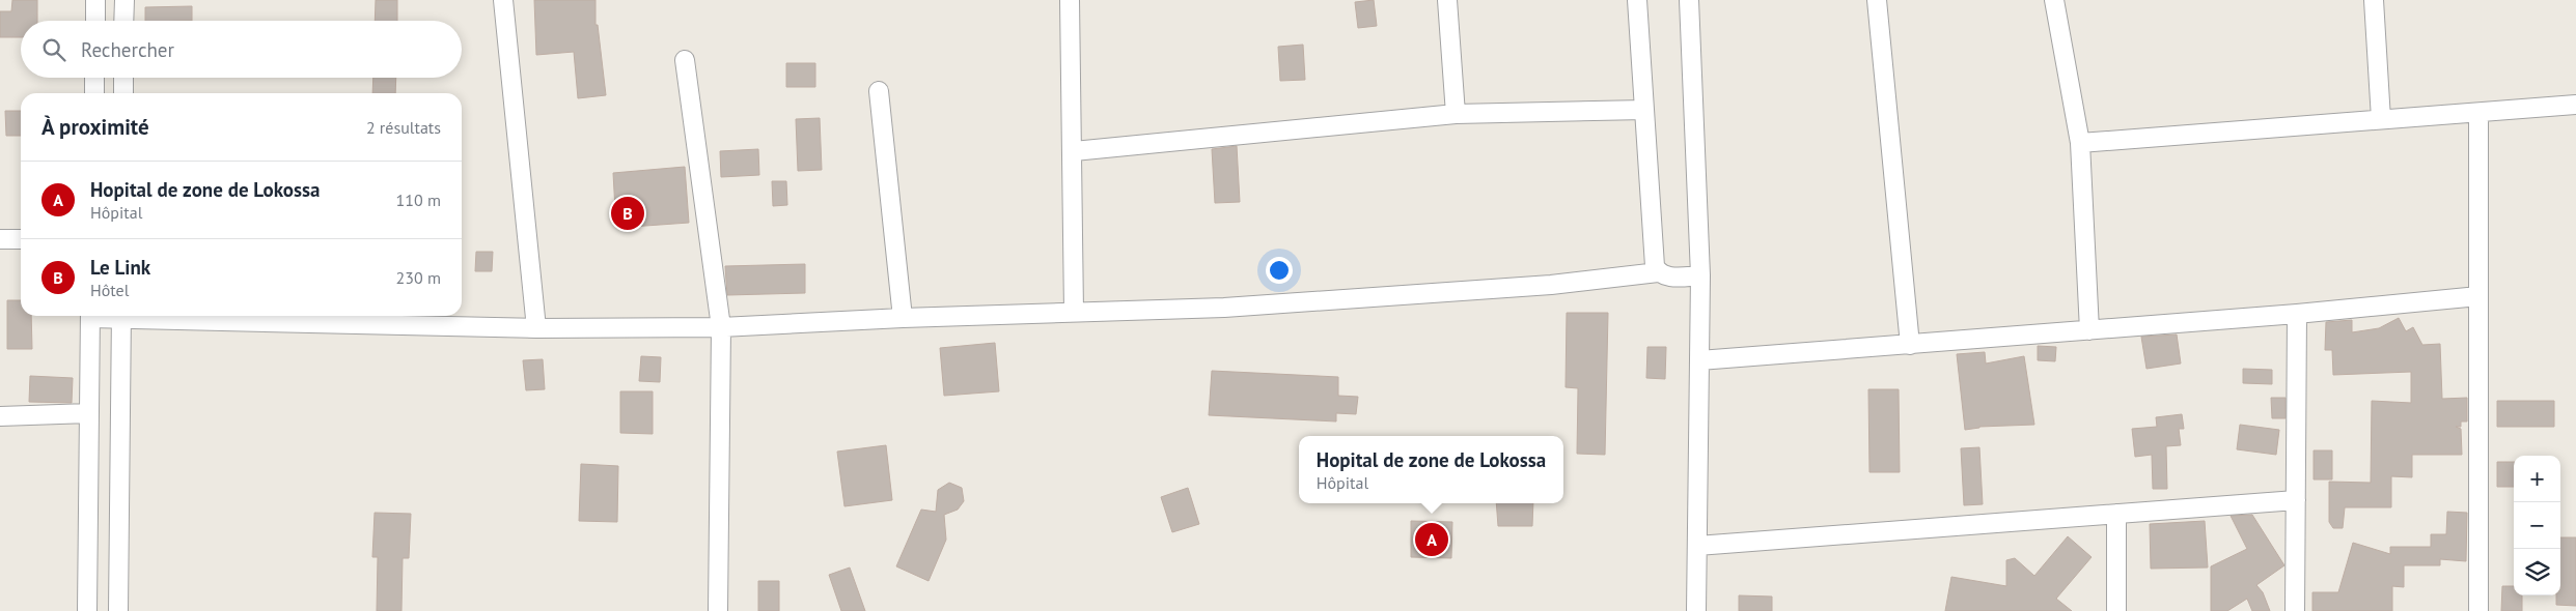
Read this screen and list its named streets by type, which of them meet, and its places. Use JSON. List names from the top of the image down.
{
  "page": {
    "search": "Rechercher",
    "heading": ["À proximité", "2 résultats"],
    "list": [
      {
        "mark": "A",
        "name": "Hopital de zone de Lokossa",
        "note": "Hôpital",
        "value": "110 m"
      },
      {
        "mark": "B",
        "name": "Le Link",
        "note": "Hôtel",
        "value": "230 m"
      }
    ],
    "pins": ["B", "A"],
    "popup": ["Hopital de zone de Lokossa", "Hôpital"],
    "map_buttons": ["+", "−"]
  }
}
